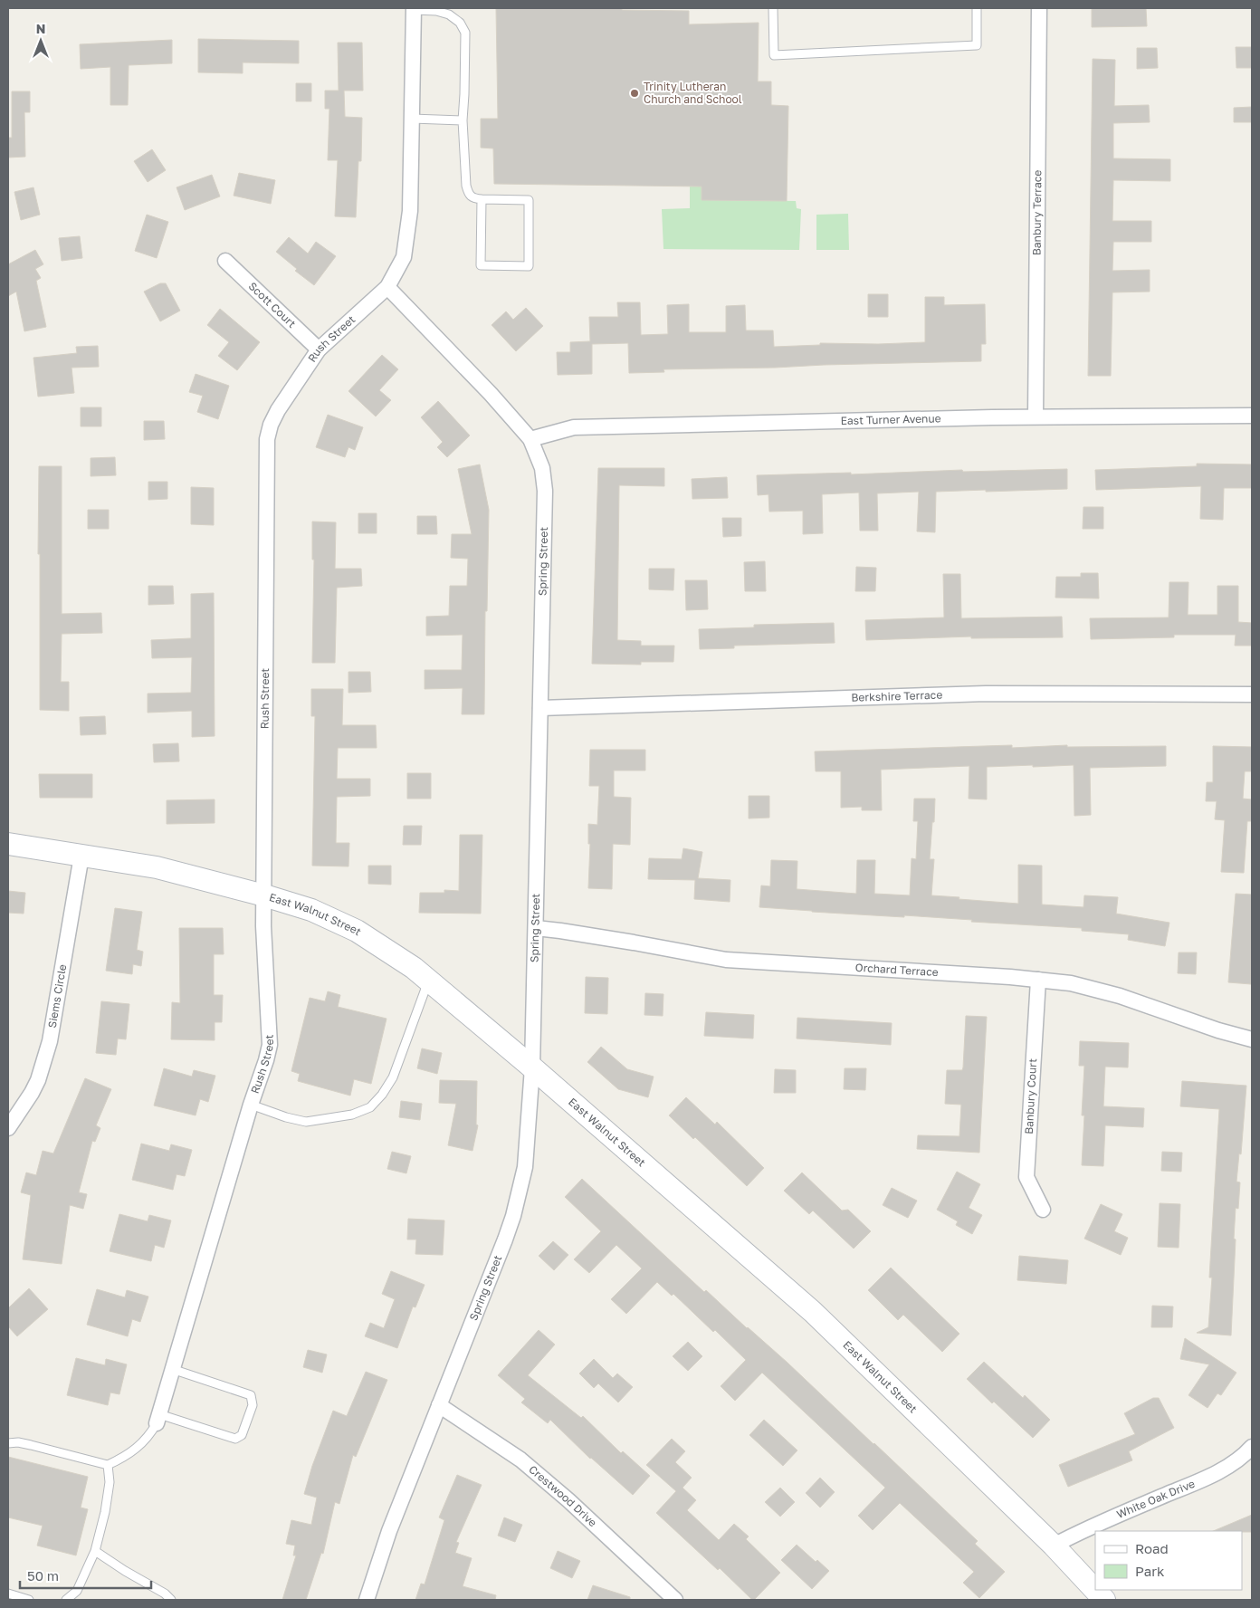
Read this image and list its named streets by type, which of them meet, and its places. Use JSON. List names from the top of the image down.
{
  "streets": {
    "street": [
      "Banbury Terrace",
      "Scott Court",
      "Rush Street",
      "East Turner Avenue",
      "Spring Street",
      "Berkshire Terrace",
      "East Walnut Street",
      "Orchard Terrace",
      "Siems Circle",
      "Banbury Court",
      "Crestwood Drive",
      "White Oak Drive"
    ]
  },
  "crossings": [
    ["Banbury Terrace", "East Turner Avenue"],
    ["Scott Court", "Rush Street"],
    ["Rush Street", "Spring Street"],
    ["Rush Street", "East Walnut Street"],
    ["East Turner Avenue", "Spring Street"],
    ["Spring Street", "Berkshire Terrace"],
    ["Spring Street", "East Walnut Street"],
    ["Spring Street", "Orchard Terrace"],
    ["Spring Street", "Crestwood Drive"],
    ["East Walnut Street", "Siems Circle"],
    ["East Walnut Street", "White Oak Drive"],
    ["Orchard Terrace", "Banbury Court"]
  ],
  "places": ["Trinity Lutheran Church and School"],
  "legend": ["Road", "Park"],
  "scale_bar": "50 m",
  "north": "top"
}
